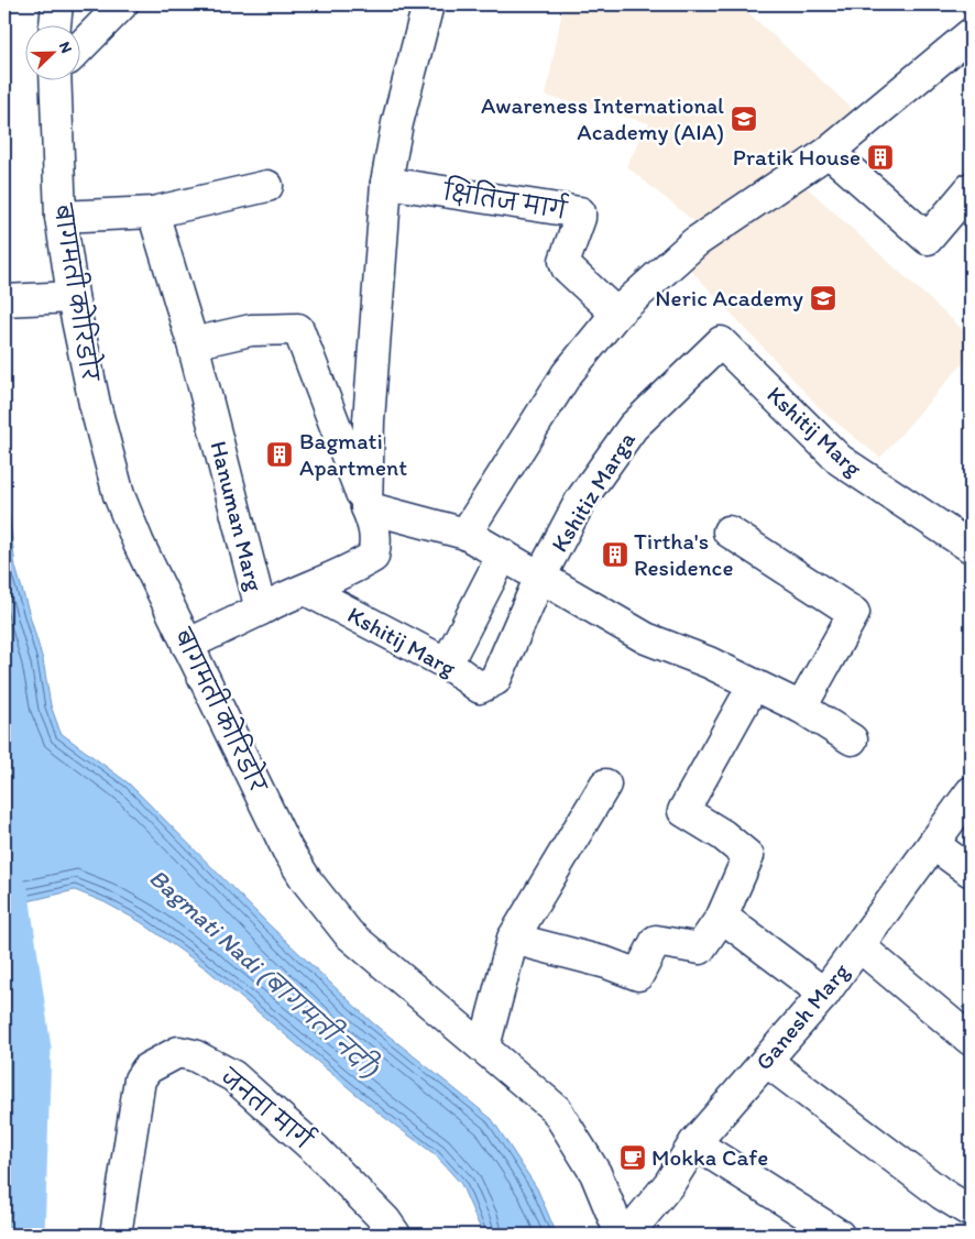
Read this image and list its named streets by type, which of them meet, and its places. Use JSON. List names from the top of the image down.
{
  "streets": {
    "street": [
      "क्षितिज मार्ग",
      "बागमती कोरिडोर",
      "Kshitij Marg",
      "Kshitiz Marga",
      "Hanuman Marg",
      "Ganesh Marg",
      "जनता मार्ग"
    ]
  },
  "crossings": [
    ["बागमती कोरिडोर", "Hanuman Marg"],
    ["Kshitij Marg", "Kshitiz Marga"]
  ],
  "water": ["Bagmati Nadi (बागमती नदी)"],
  "places": {
    "school or university": ["Awareness International Academy (AIA)", "Neric Academy"],
    "building": ["Pratik House", "Bagmati Apartment", "Tirtha's Residence"],
    "cafe": ["Mokka Cafe"]
  },
  "north": "top right"
}
